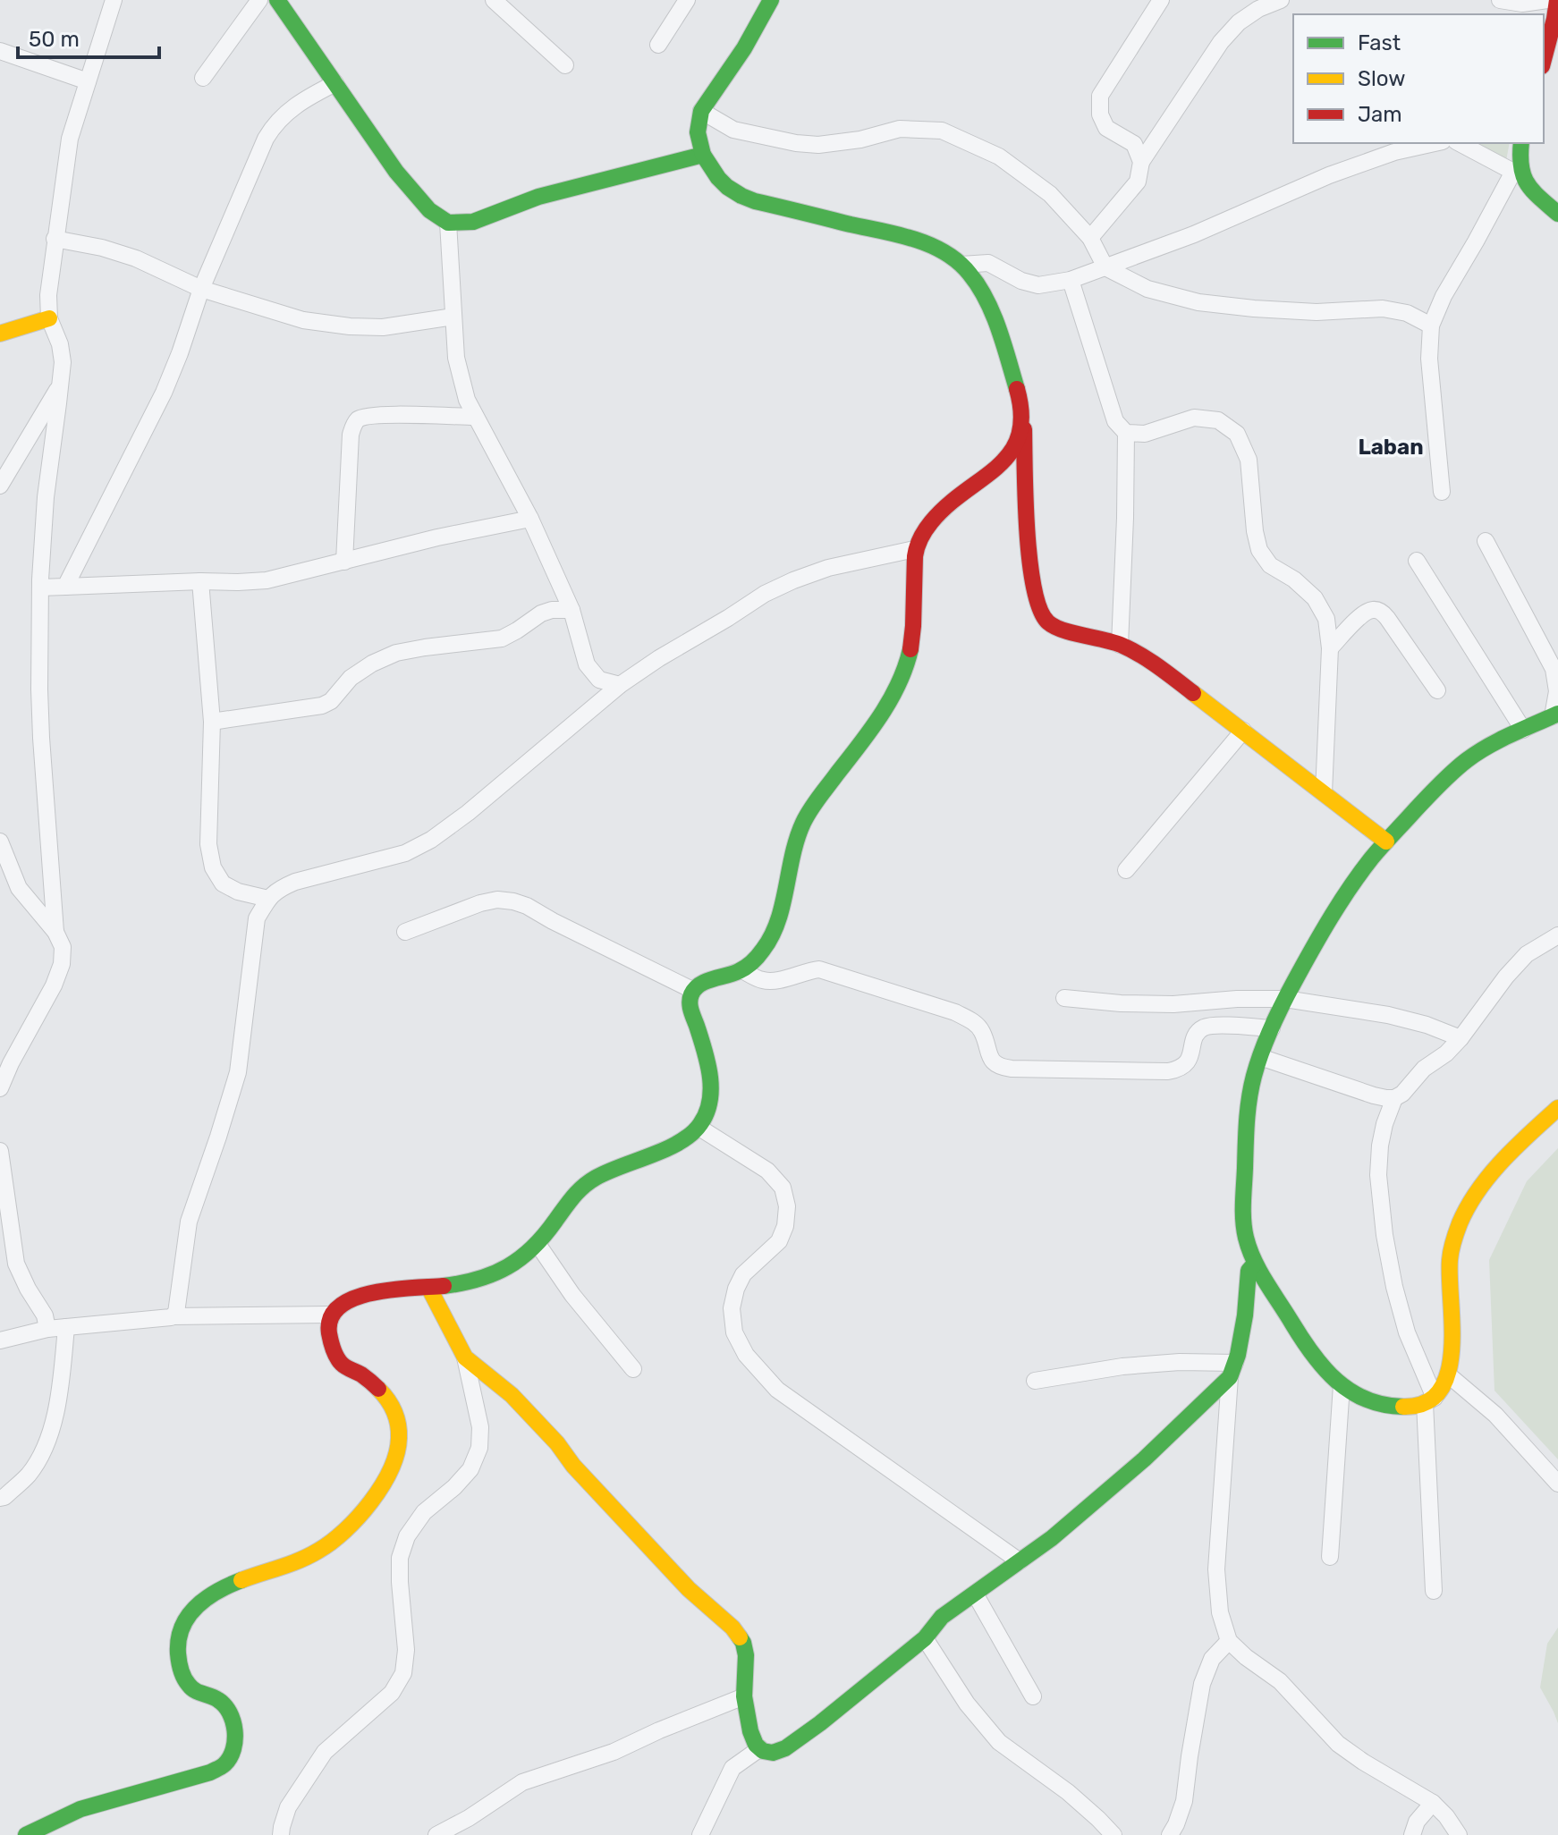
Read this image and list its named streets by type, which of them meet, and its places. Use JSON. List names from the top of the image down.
{
  "districts": ["Laban"],
  "legend": ["Fast", "Slow", "Jam"],
  "scale_bar": "50 m"
}
